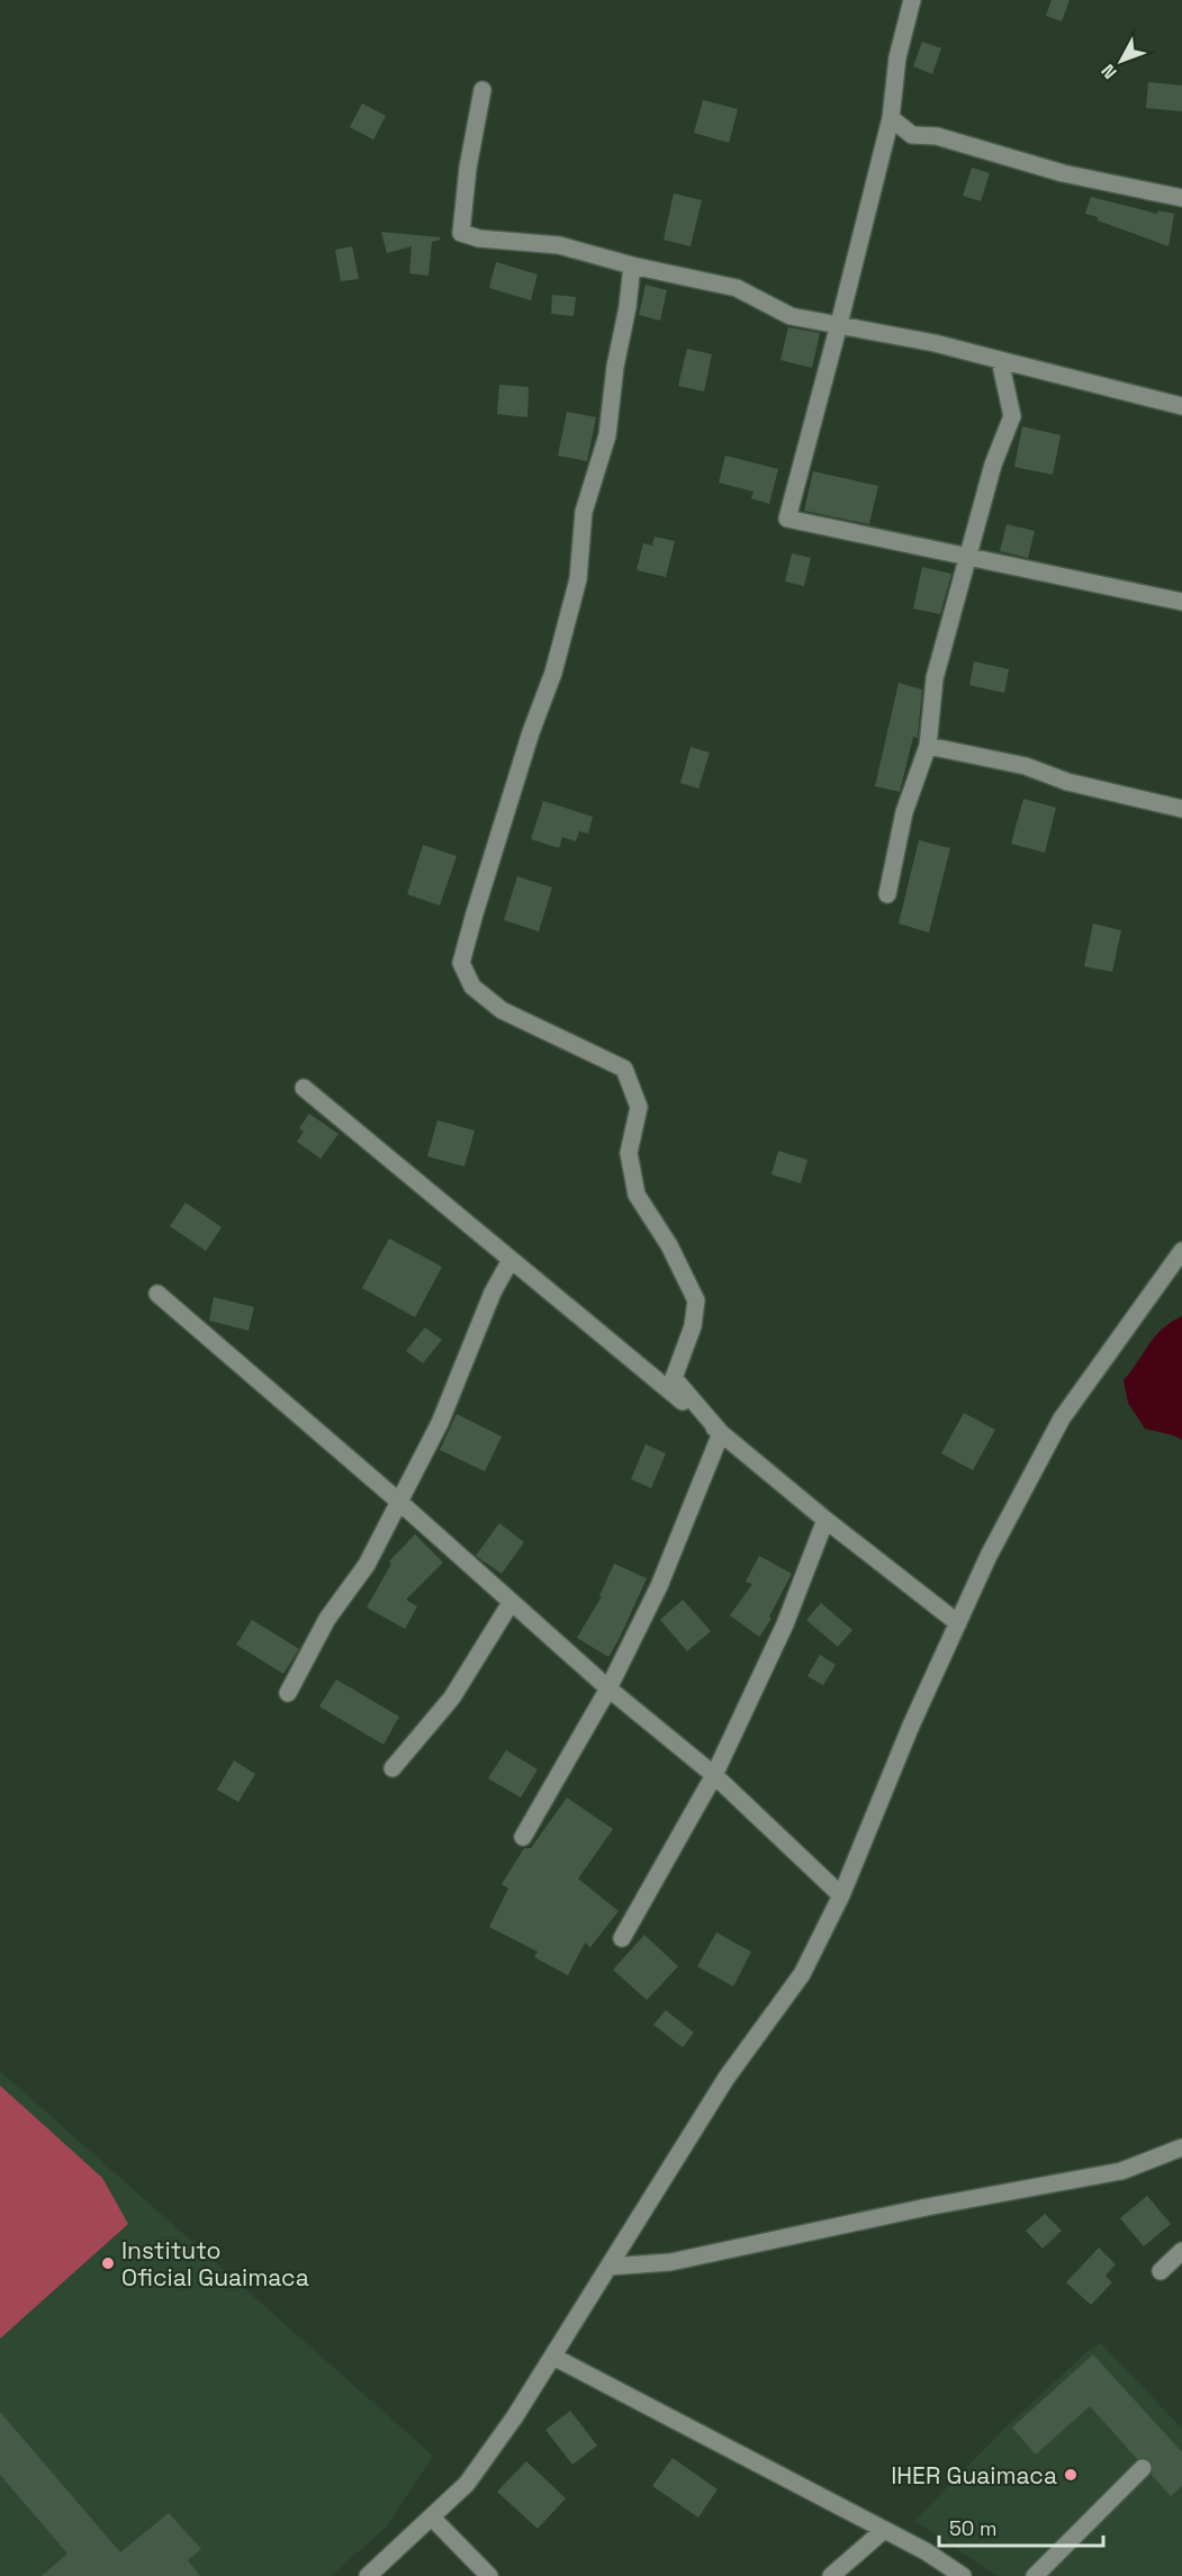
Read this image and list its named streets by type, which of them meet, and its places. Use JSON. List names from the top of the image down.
{
  "places": ["Instituto Oficial Guaimaca", "IHER Guaimaca"],
  "scale_bar": "50 m",
  "north": "bottom left"
}
